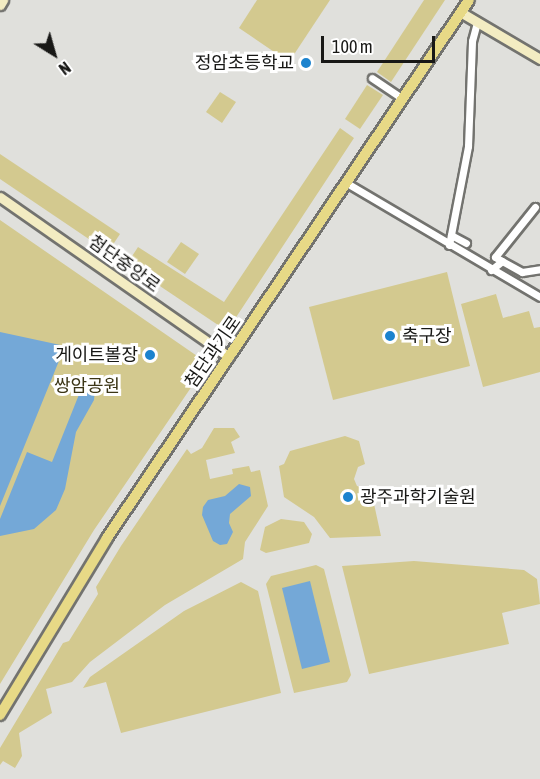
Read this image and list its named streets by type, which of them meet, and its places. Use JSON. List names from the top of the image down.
{
  "streets": {
    "main road": ["첨단과기로"],
    "street": ["첨단중앙로"]
  },
  "crossings": [
    ["첨단중앙로", "첨단과기로"]
  ],
  "parks": ["쌍암공원"],
  "places": [
    "정암초등학교",
    "축구장",
    "게이트볼장",
    "광주과학기술원"
  ],
  "scale_bar": "100 m",
  "north": "bottom right"
}
